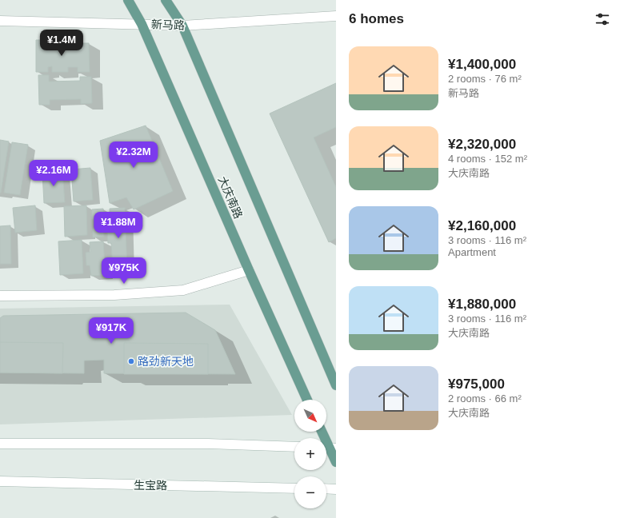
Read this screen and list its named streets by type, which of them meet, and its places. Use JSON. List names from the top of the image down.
{
  "streets": {
    "main road": ["新马路", "大庆南路", "生宝路"]
  },
  "crossings": [
    ["新马路", "大庆南路"]
  ],
  "places": ["路劲新天地"],
  "north": "bottom right",
  "page": {
    "heading": "6 homes",
    "price": [
      "¥1.4M",
      "¥2.32M",
      "¥2.16M",
      "¥1.88M",
      "¥975K",
      "¥917K"
    ],
    "list": [
      {
        "name": "¥1,400,000",
        "note": "2 rooms · 76 m² · 新马路"
      },
      {
        "name": "¥2,320,000",
        "note": "4 rooms · 152 m² · 大庆南路"
      },
      {
        "name": "¥2,160,000",
        "note": "3 rooms · 116 m² · Apartment"
      },
      {
        "name": "¥1,880,000",
        "note": "3 rooms · 116 m² · 大庆南路"
      },
      {
        "name": "¥975,000",
        "note": "2 rooms · 66 m² · 大庆南路"
      }
    ],
    "map_buttons": ["+", "−"]
  }
}
